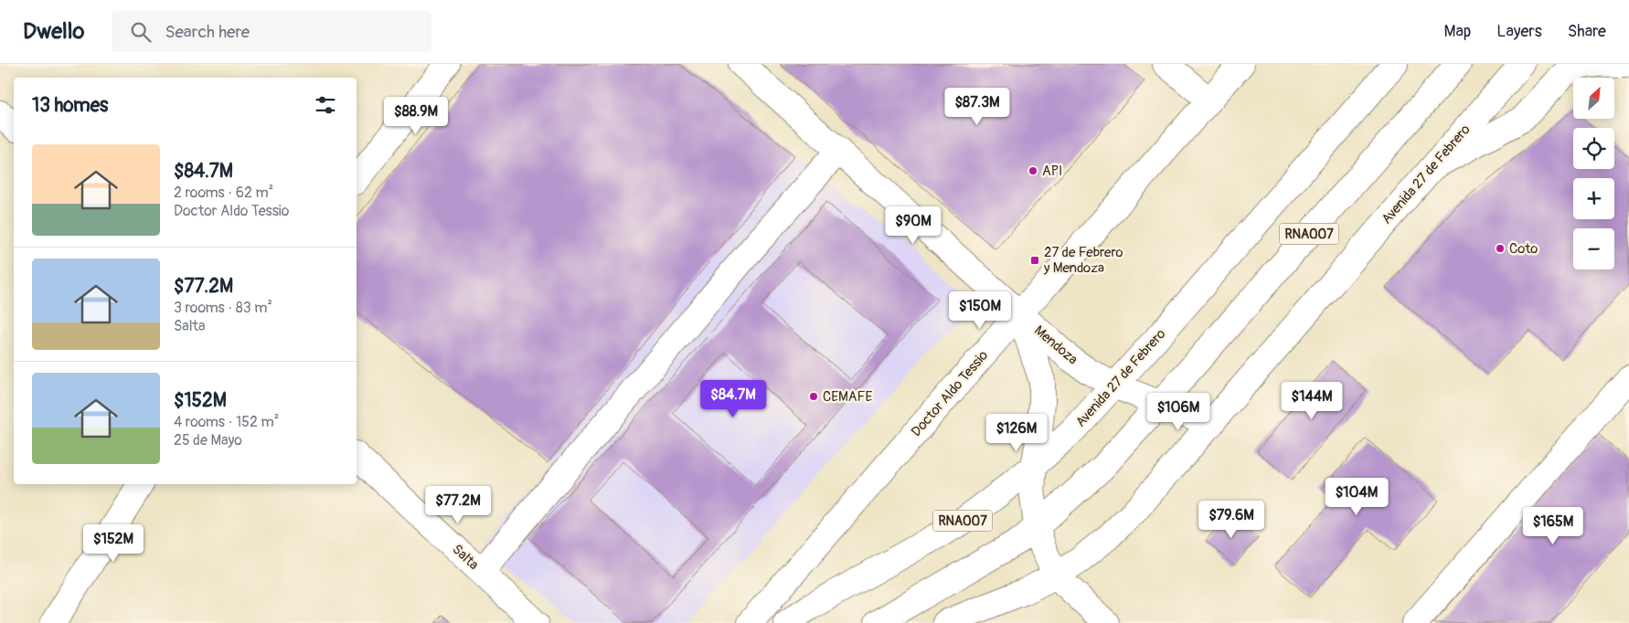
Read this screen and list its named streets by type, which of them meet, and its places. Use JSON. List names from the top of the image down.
{
  "streets": {
    "main road": [
      "Avenida 27 de Febrero",
      "RNA007",
      "Mendoza",
      "Doctor Aldo Tessio",
      "Salta"
    ]
  },
  "crossings": [
    ["Avenida 27 de Febrero", "Mendoza"],
    ["RNA007", "Mendoza"],
    ["Mendoza", "Doctor Aldo Tessio"]
  ],
  "places": {
    "other": ["API", "Coto", "CEMAFE"],
    "transit": ["27 de Febrero y Mendoza"]
  },
  "north": "top right",
  "page": {
    "header": "Dwello",
    "search": "Search here",
    "nav": ["Map", "Layers", "Share"],
    "map_buttons": ["+", "−"],
    "heading": "13 homes",
    "price": [
      "$87.3M",
      "$88.9M",
      "$90M",
      "$150M",
      "$84.7M",
      "$144M",
      "$106M",
      "$126M",
      "$104M",
      "$77.2M",
      "$79.6M",
      "$165M",
      "$152M"
    ],
    "list": [
      {
        "name": "$84.7M",
        "note": "2 rooms · 62 m² · Doctor Aldo Tessio"
      },
      {
        "name": "$77.2M",
        "note": "3 rooms · 83 m² · Salta"
      },
      {
        "name": "$152M",
        "note": "4 rooms · 152 m² · 25 de Mayo"
      }
    ]
  }
}
